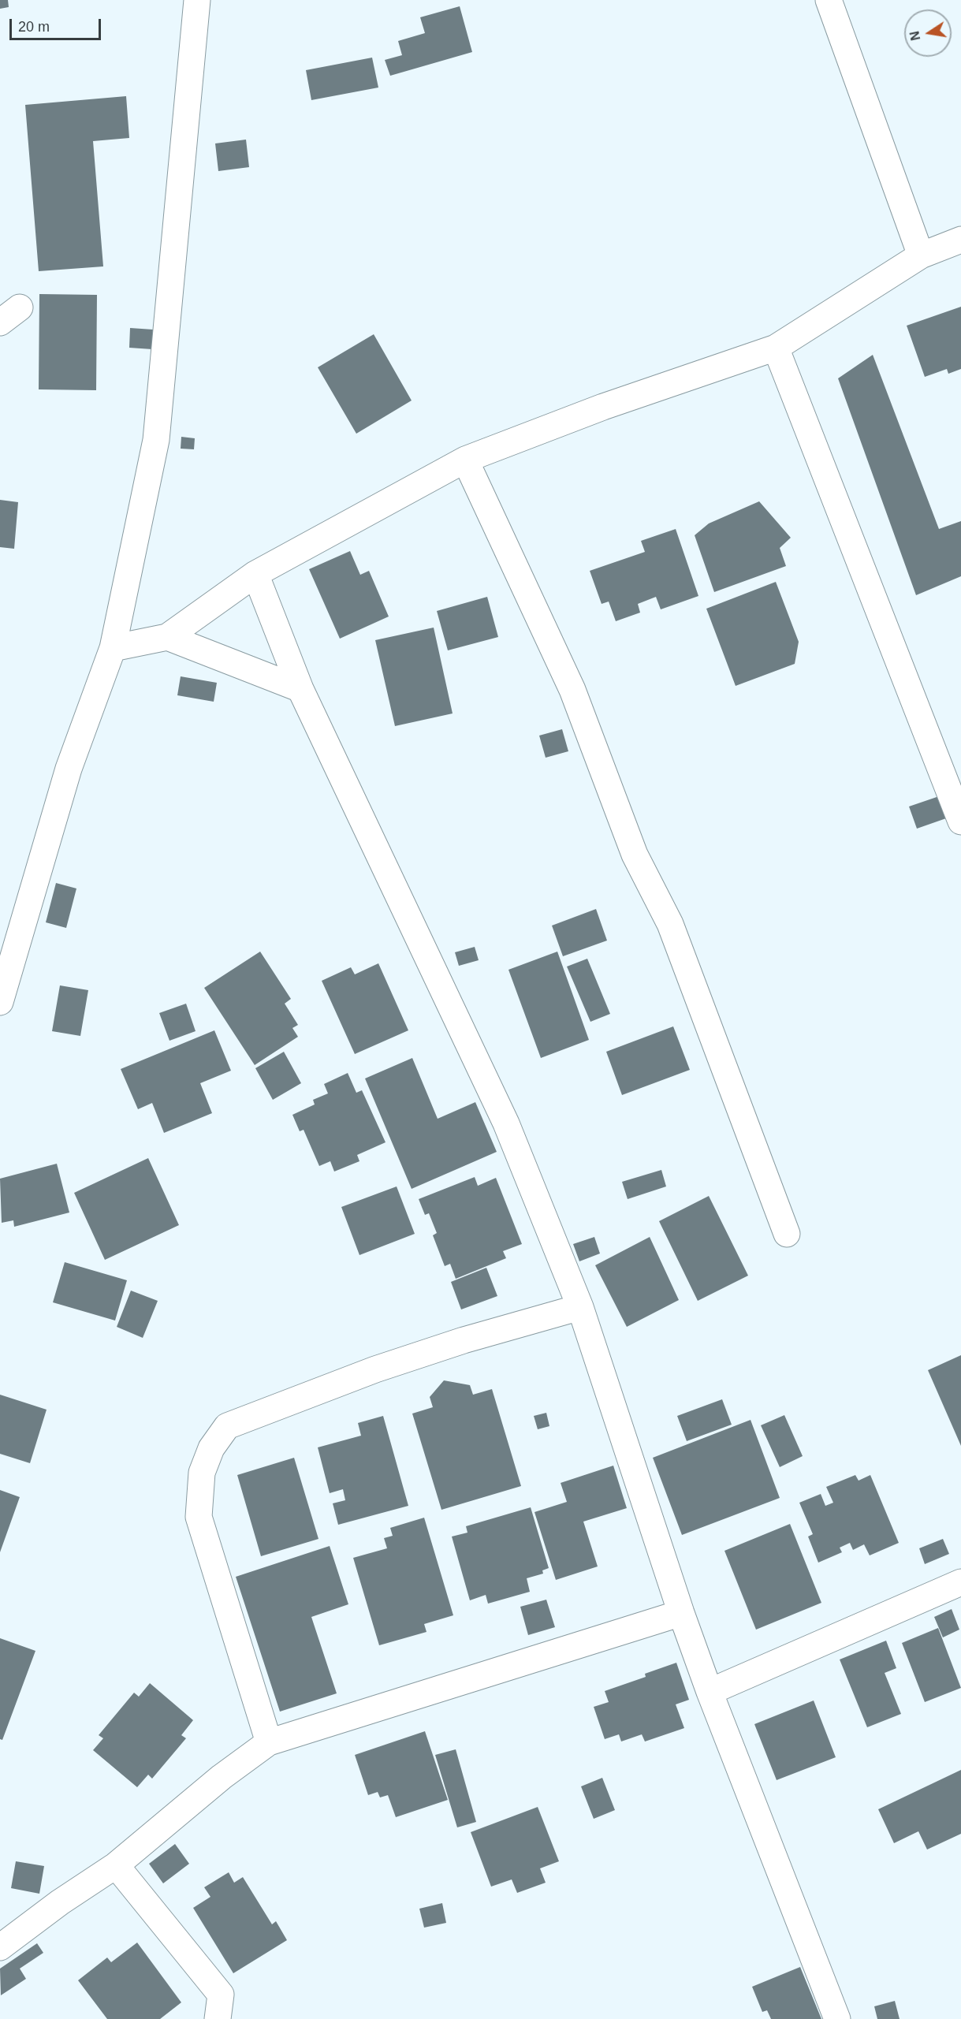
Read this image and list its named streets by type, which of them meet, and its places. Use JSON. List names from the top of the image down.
{
  "scale_bar": "20 m",
  "north": "left"
}
